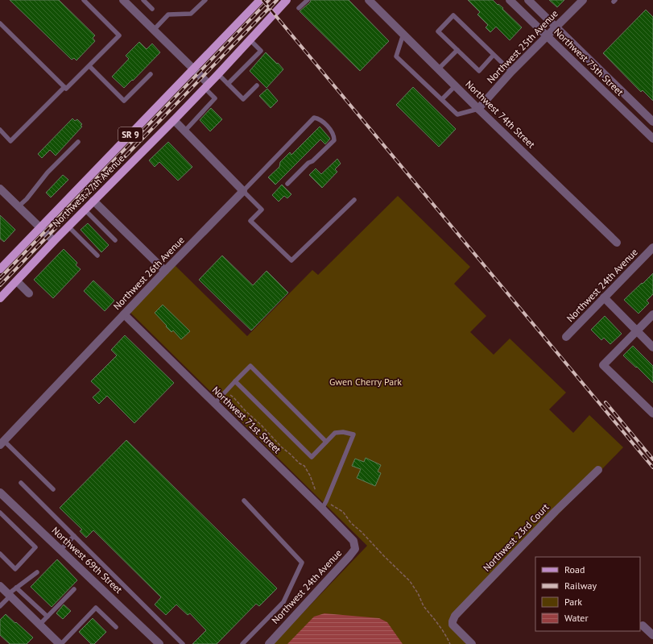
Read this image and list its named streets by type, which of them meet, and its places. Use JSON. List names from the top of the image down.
{
  "streets": {
    "main road": ["SR 9", "Northwest 27th Avenue"],
    "street": [
      "Northwest 25th Avenue",
      "Northwest 75th Street",
      "Northwest 74th Street",
      "Northwest 26th Avenue",
      "Northwest 24th Avenue",
      "Northwest 71st Street",
      "Northwest 23rd Court",
      "Northwest 69th Street"
    ]
  },
  "crossings": [
    ["Northwest 25th Avenue", "Northwest 75th Street"],
    ["Northwest 25th Avenue", "Northwest 74th Street"],
    ["Northwest 26th Avenue", "Northwest 71st Street"],
    ["Northwest 24th Avenue", "Northwest 71st Street"]
  ],
  "parks": ["Gwen Cherry Park"],
  "legend": [
    "Road",
    "Railway",
    "Park",
    "Water"
  ]
}
